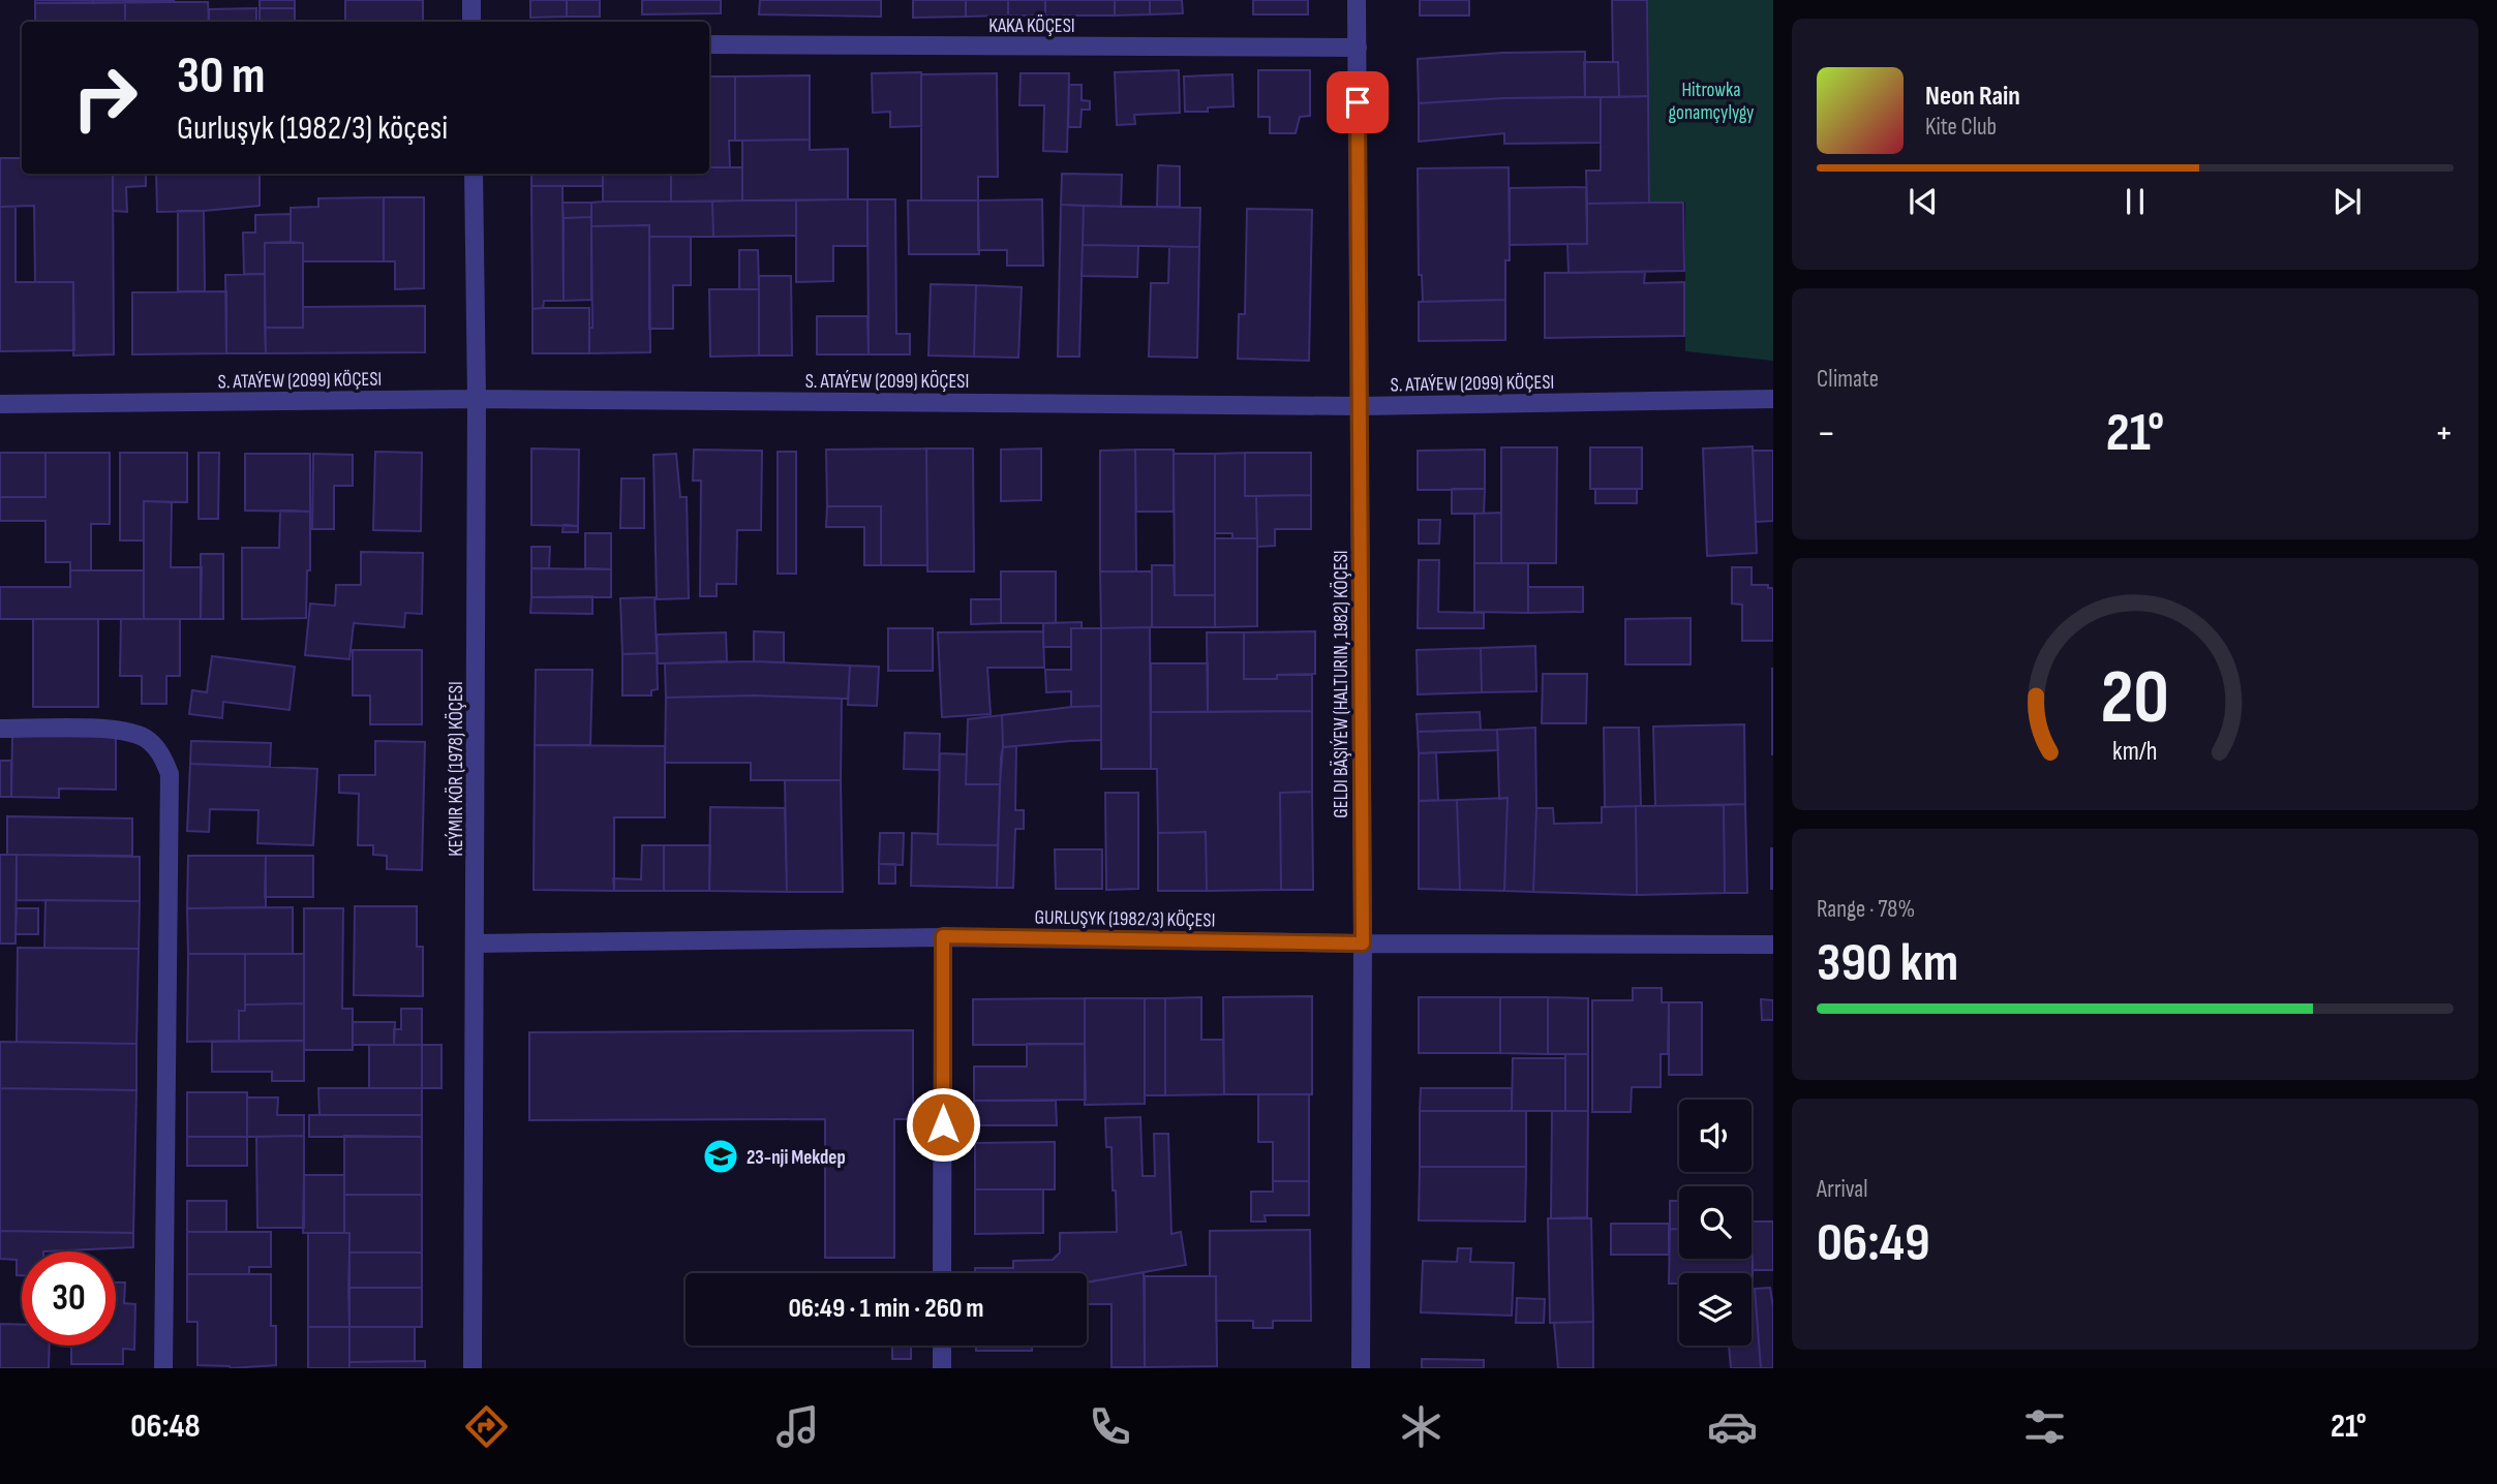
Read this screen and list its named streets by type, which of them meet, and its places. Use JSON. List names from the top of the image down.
{
  "streets": {
    "street": [
      "KAKA KÖÇESI",
      "S. ATAÝEW (2099) KÖÇESI",
      "GELDI BÄŞIÝEW (HALTURIN, 1982) KÖÇESI",
      "KEÝMIR KÖR (1978) KÖÇESI",
      "GURLUŞYK (1982/3) KÖÇESI"
    ]
  },
  "crossings": [
    ["KAKA KÖÇESI", "GELDI BÄŞIÝEW (HALTURIN, 1982) KÖÇESI"],
    ["S. ATAÝEW (2099) KÖÇESI", "GELDI BÄŞIÝEW (HALTURIN, 1982) KÖÇESI"],
    ["S. ATAÝEW (2099) KÖÇESI", "KEÝMIR KÖR (1978) KÖÇESI"],
    ["GELDI BÄŞIÝEW (HALTURIN, 1982) KÖÇESI", "GURLUŞYK (1982/3) KÖÇESI"],
    ["KEÝMIR KÖR (1978) KÖÇESI", "GURLUŞYK (1982/3) KÖÇESI"]
  ],
  "parks": ["Hitrowka gonamçylygy"],
  "places": {
    "school or university": ["23-nji Mekdep"]
  },
  "page": {
    "turn": ["30 m", "Gurluşyk (1982/3) köçesi"],
    "song": ["Neon Rain", "Kite Club"],
    "tile": [
      "Climate",
      ["Range · 78%", "390 km"],
      ["Arrival", "06:49"]
    ],
    "heat": ["−", "21°", "+"],
    "limit": "30",
    "trip": "06:49 · 1 min · 260 m",
    "tabs": ["06:48", "21°"],
    "gauge": ["20", "km/h"]
  }
}
